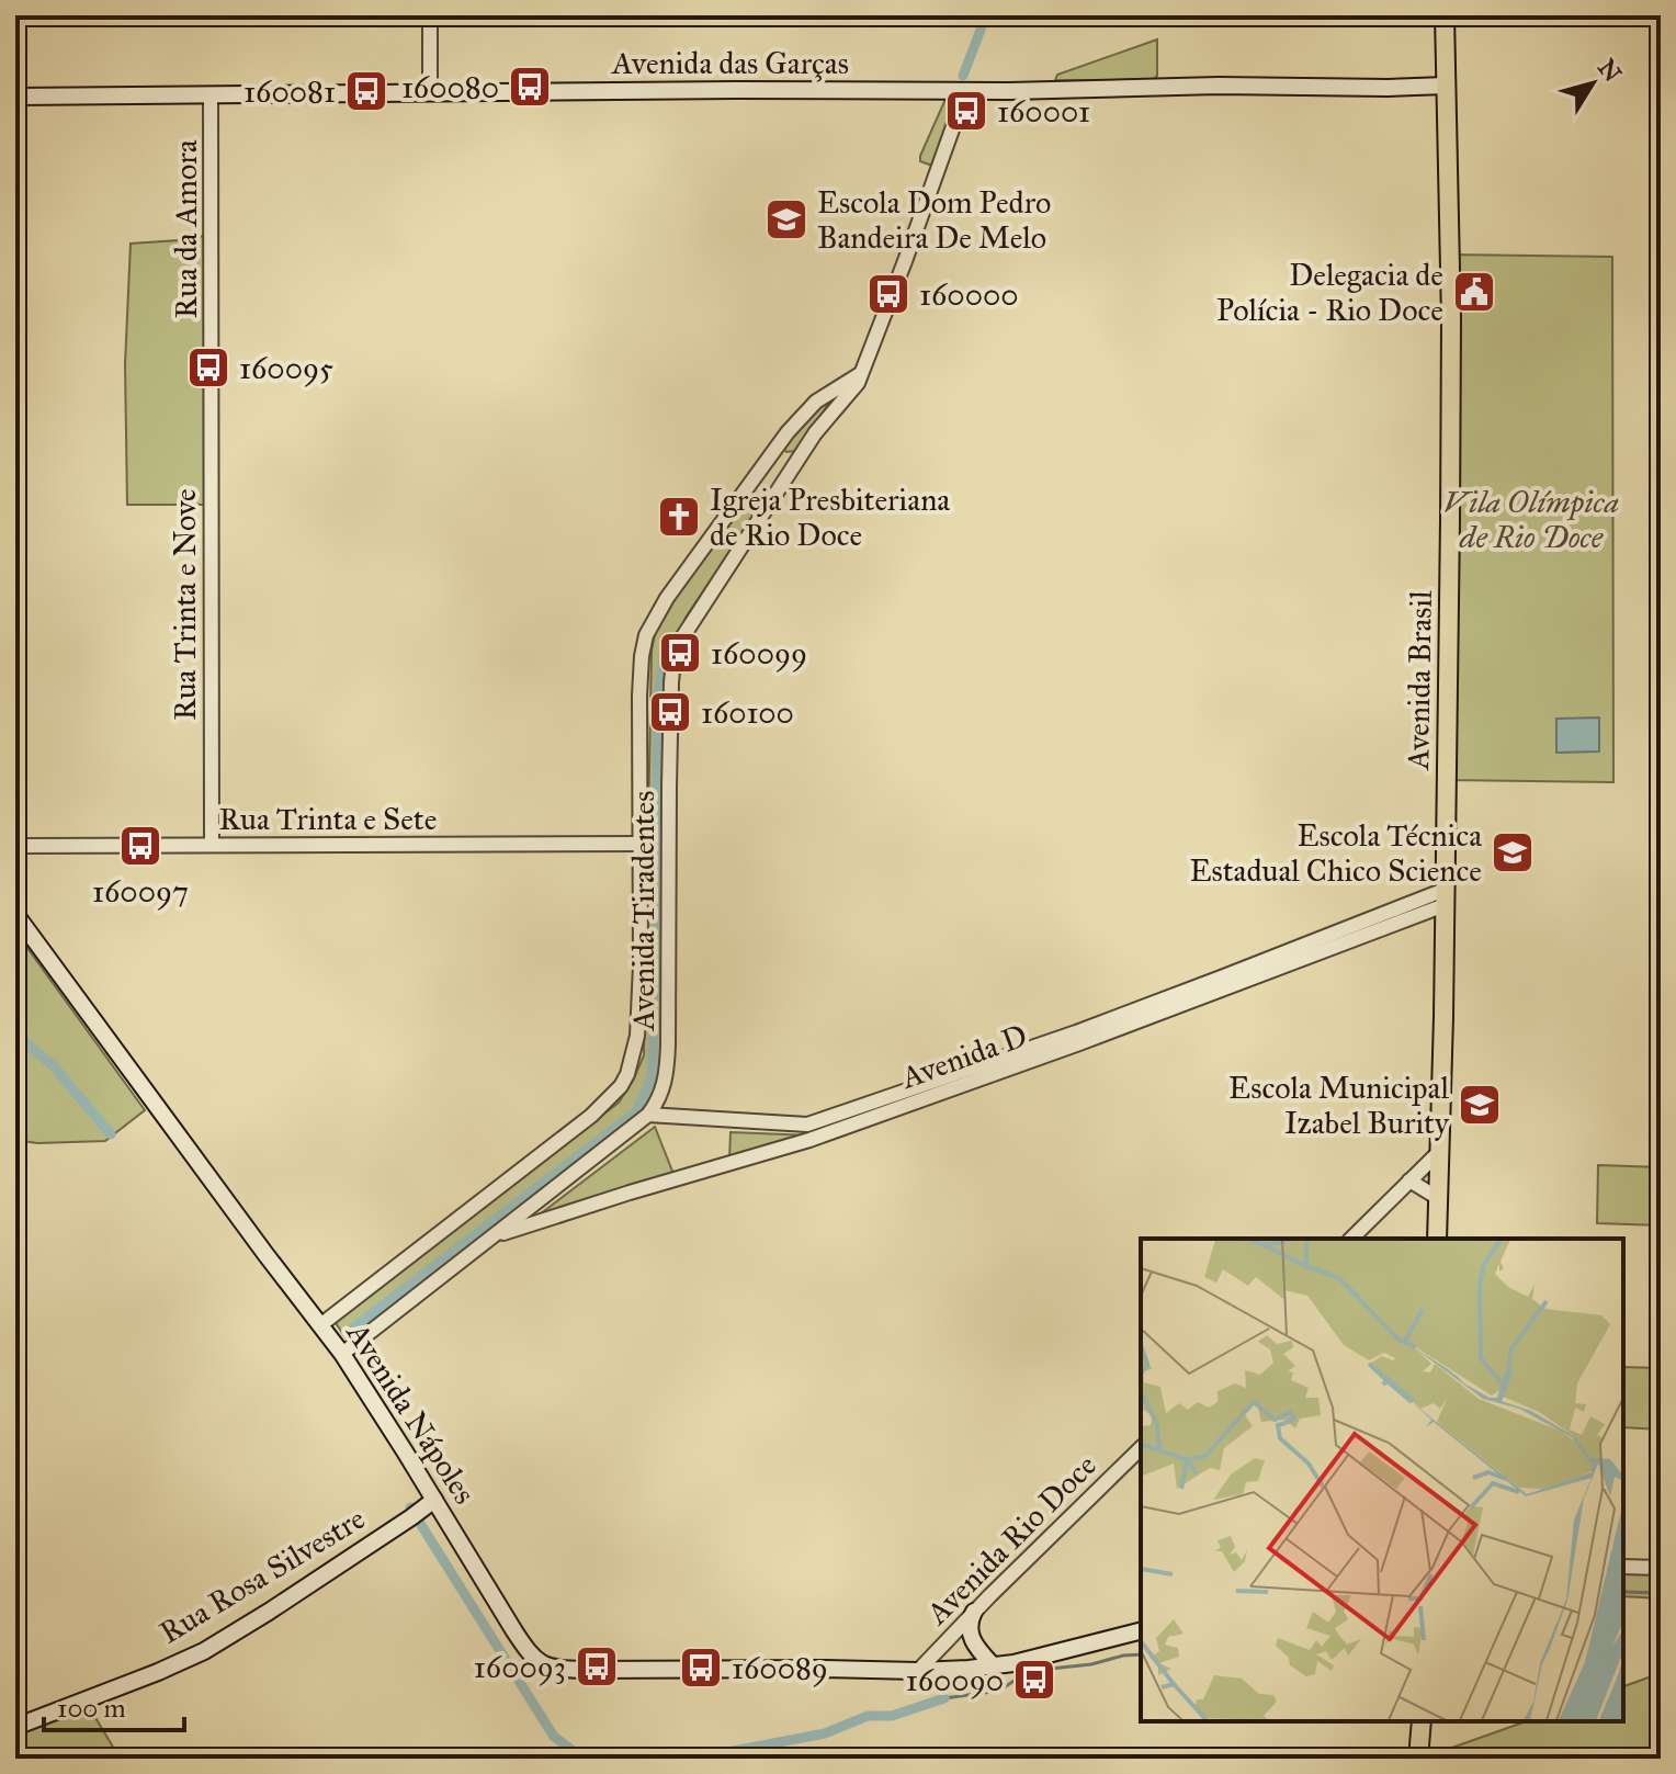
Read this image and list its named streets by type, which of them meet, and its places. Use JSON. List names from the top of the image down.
{
  "streets": {
    "main road": [
      "Avenida das Garças",
      "Avenida Brasil",
      "Avenida Nápoles",
      "Rua Rosa Silvestre"
    ],
    "street": [
      "Rua da Amora",
      "Rua Trinta e Nove",
      "Rua Trinta e Sete",
      "Avenida Tiradentes",
      "Avenida D",
      "Avenida Rio Doce"
    ]
  },
  "crossings": [
    ["Avenida das Garças", "Rua da Amora"],
    ["Avenida das Garças", "Avenida Brasil"],
    ["Avenida das Garças", "Avenida Tiradentes"],
    ["Rua da Amora", "Rua Trinta e Nove"],
    ["Rua Trinta e Nove", "Rua Trinta e Sete"],
    ["Avenida Brasil", "Avenida D"],
    ["Rua Trinta e Sete", "Avenida Tiradentes"],
    ["Avenida Tiradentes", "Avenida D"],
    ["Avenida Tiradentes", "Avenida Nápoles"],
    ["Avenida Nápoles", "Avenida Rio Doce"],
    ["Avenida Nápoles", "Rua Rosa Silvestre"]
  ],
  "parks": ["Vila Olímpica de Rio Doce"],
  "places": {
    "bus stop": [
      "160080",
      "160081",
      "160001",
      "160000",
      "160095",
      "160099",
      "160100",
      "160097",
      "160093",
      "160089",
      "160090"
    ],
    "school or university": ["Escola Dom Pedro Bandeira De Melo", "Escola Técnica Estadual Chico Science", "Escola Municipal Izabel Burity"],
    "public building": ["Delegacia de Polícia - Rio Doce"],
    "church": ["Igreja Presbiteriana de Rio Doce"]
  },
  "scale_bar": "100 m",
  "north": "top right"
}
